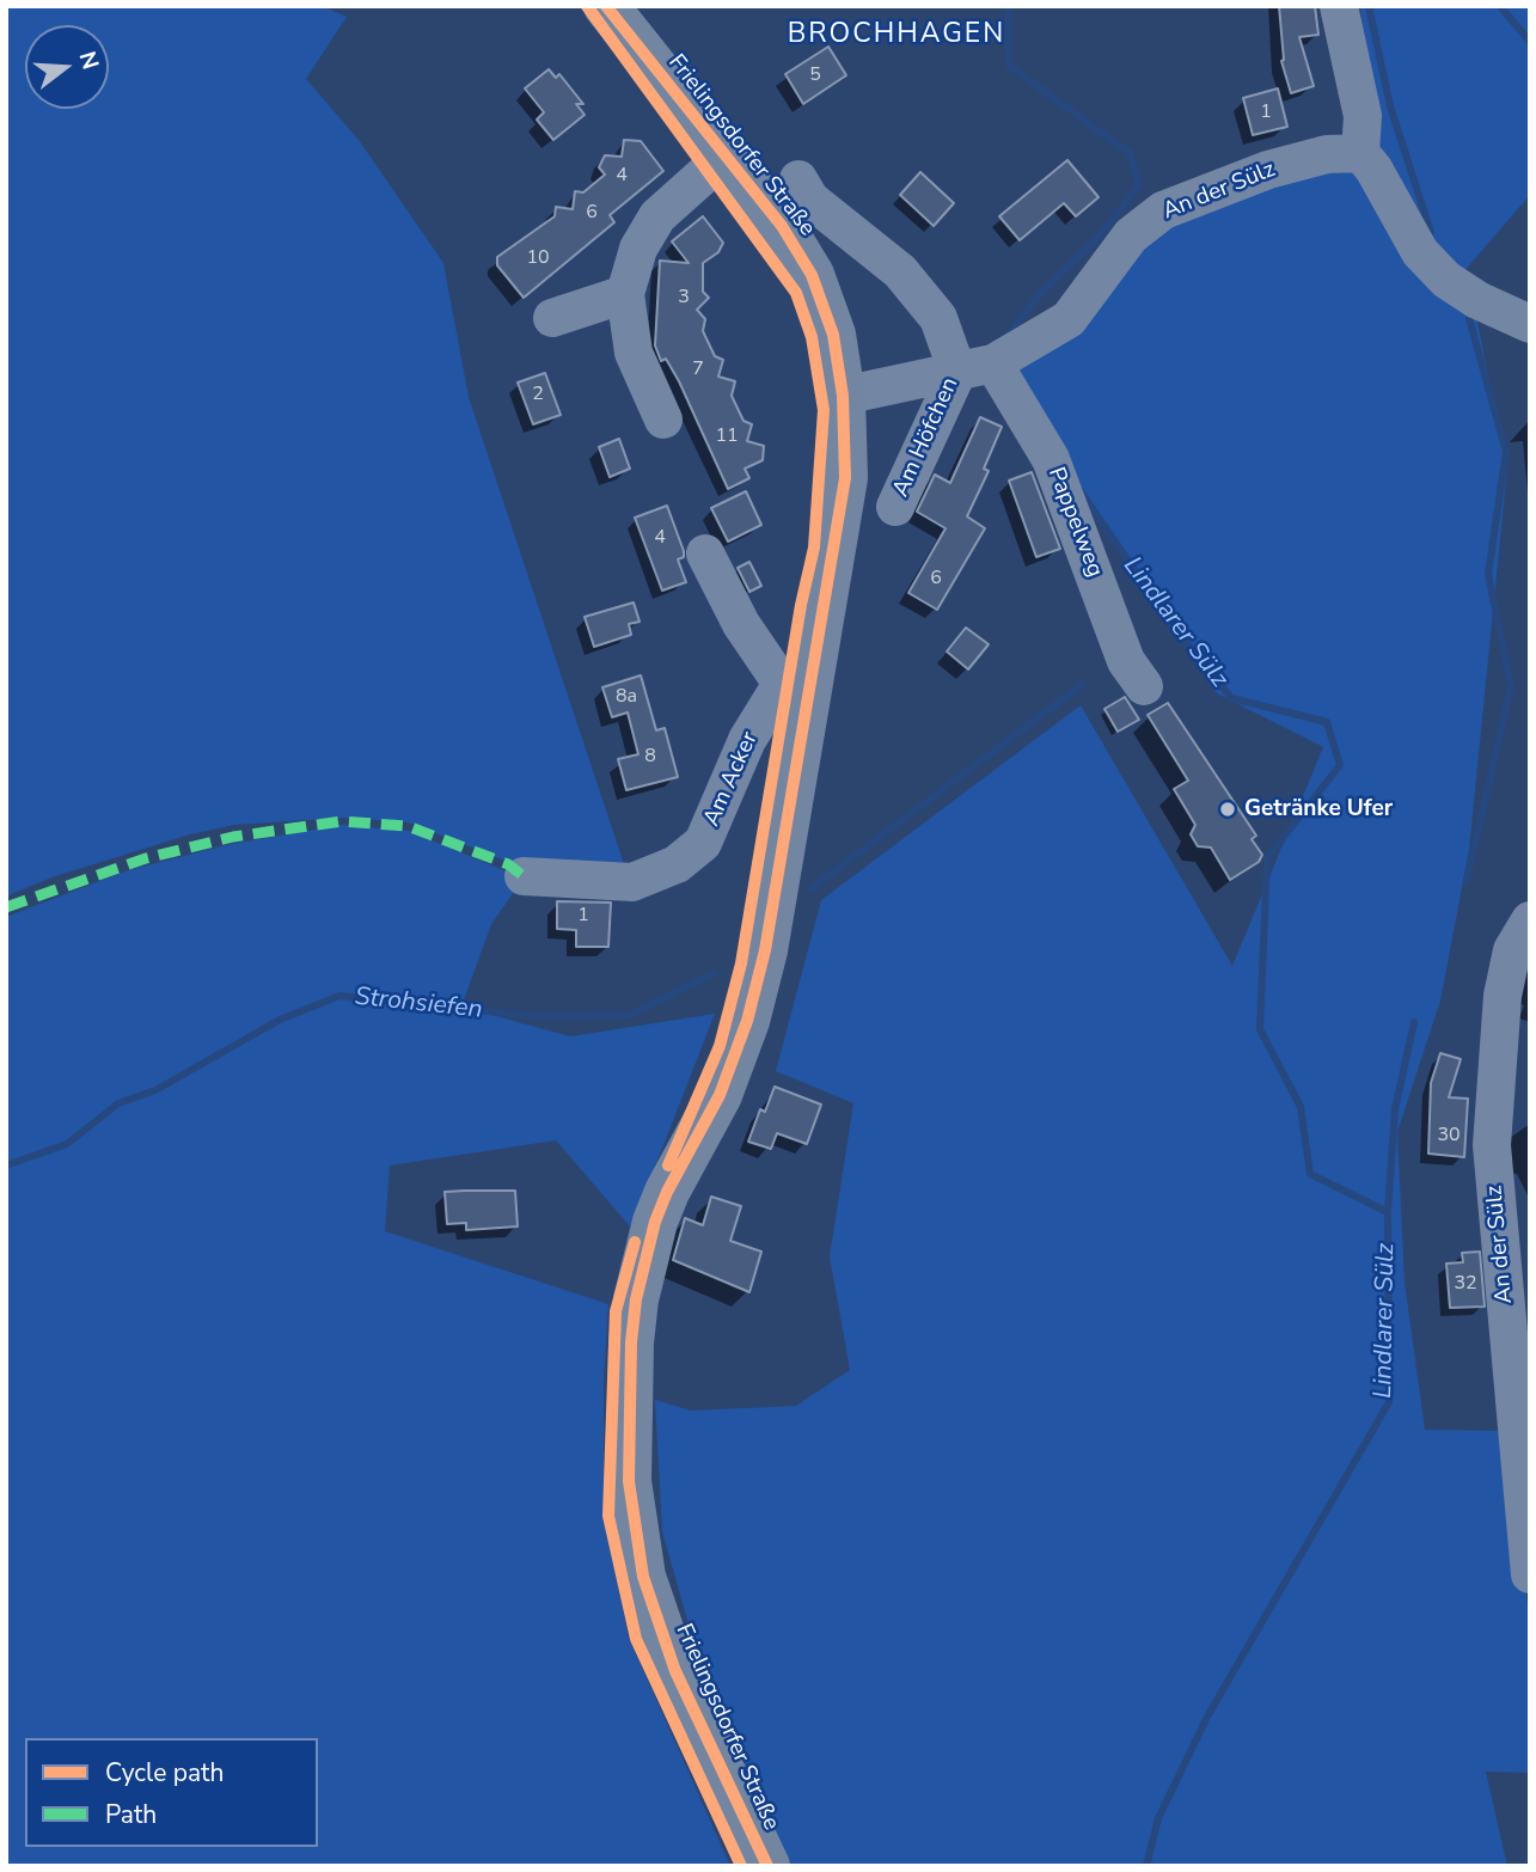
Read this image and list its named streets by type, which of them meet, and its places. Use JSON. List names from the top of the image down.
{
  "streets": {
    "main road": ["Frielingsdorfer Straße"],
    "street": [
      "An der Sülz",
      "Am Höfchen",
      "Pappelweg",
      "Am Acker"
    ]
  },
  "crossings": [
    ["Frielingsdorfer Straße", "An der Sülz"],
    ["Frielingsdorfer Straße", "Am Acker"],
    ["An der Sülz", "Am Höfchen"],
    ["An der Sülz", "Pappelweg"],
    ["Am Höfchen", "Pappelweg"]
  ],
  "districts": ["BROCHHAGEN"],
  "water": ["Lindlarer Sülz", "Strohsiefen"],
  "places": ["Getränke Ufer"],
  "house_numbers": [
    "5",
    "1",
    "4",
    "6",
    "10",
    "3",
    "7",
    "2",
    "11",
    "4",
    "6",
    "8a",
    "8",
    "1",
    "30",
    "32"
  ],
  "legend": ["Cycle path", "Path"],
  "north": "right"
}
